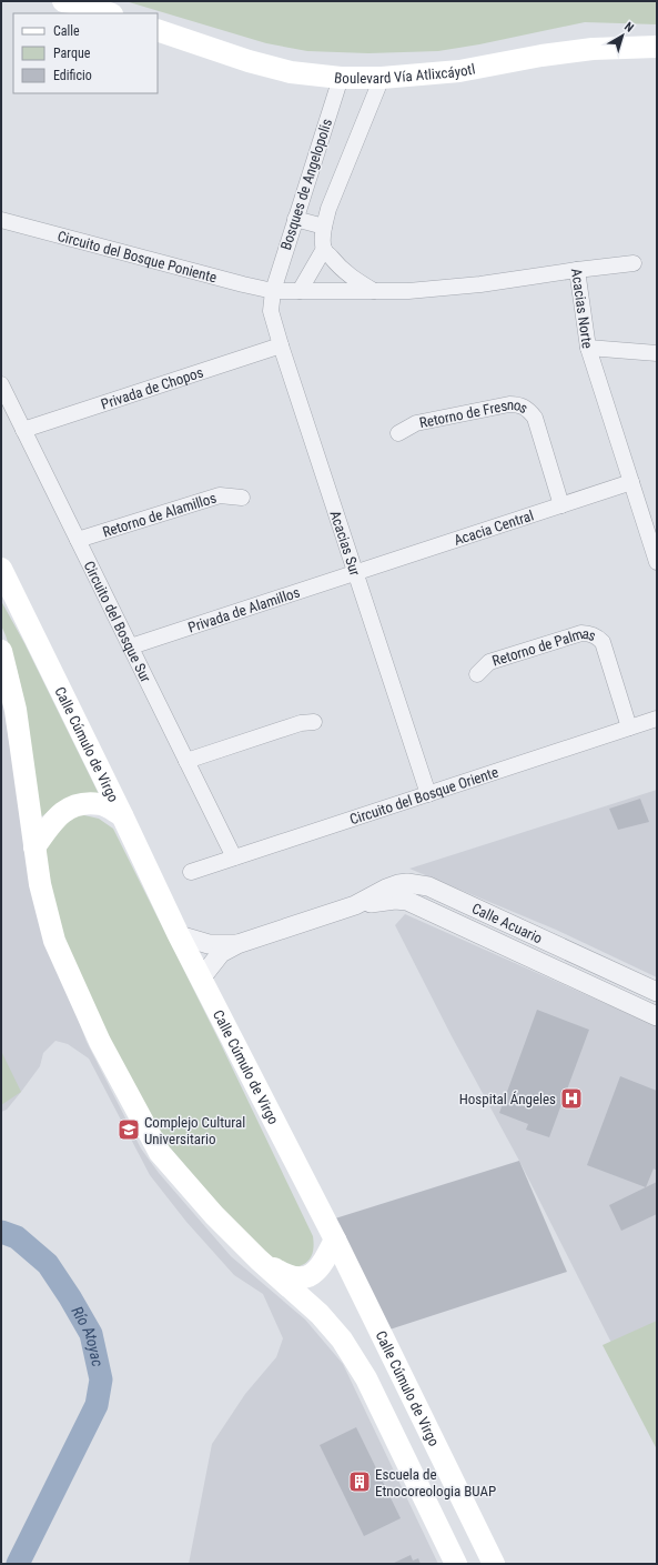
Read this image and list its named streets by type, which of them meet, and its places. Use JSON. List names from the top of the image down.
{
  "streets": {
    "main road": ["Boulevard Vía Atlixcáyotl", "Calle Cúmulo de Virgo"],
    "street": [
      "Bosques de Angelopolis",
      "Circuito del Bosque Poniente",
      "Acacias Norte",
      "Privada de Chopos",
      "Retorno de Fresnos",
      "Retorno de Alamillos",
      "Acacia Central",
      "Acacias Sur",
      "Privada de Alamillos",
      "Circuito del Bosque Sur",
      "Retorno de Palmas",
      "Circuito del Bosque Oriente",
      "Calle Acuario"
    ]
  },
  "crossings": [
    ["Boulevard Vía Atlixcáyotl", "Bosques de Angelopolis"],
    ["Bosques de Angelopolis", "Circuito del Bosque Poniente"],
    ["Bosques de Angelopolis", "Acacias Norte"],
    ["Bosques de Angelopolis", "Acacias Sur"],
    ["Circuito del Bosque Poniente", "Acacias Norte"],
    ["Circuito del Bosque Poniente", "Acacias Sur"],
    ["Acacias Norte", "Acacia Central"],
    ["Acacias Norte", "Acacias Sur"],
    ["Privada de Chopos", "Acacias Sur"],
    ["Privada de Chopos", "Circuito del Bosque Sur"],
    ["Retorno de Fresnos", "Acacia Central"],
    ["Retorno de Alamillos", "Circuito del Bosque Sur"],
    ["Acacia Central", "Acacias Sur"],
    ["Acacia Central", "Privada de Alamillos"],
    ["Acacias Sur", "Privada de Alamillos"],
    ["Acacias Sur", "Circuito del Bosque Oriente"],
    ["Privada de Alamillos", "Circuito del Bosque Sur"],
    ["Circuito del Bosque Sur", "Circuito del Bosque Oriente"],
    ["Retorno de Palmas", "Circuito del Bosque Oriente"],
    ["Calle Cúmulo de Virgo", "Calle Acuario"]
  ],
  "water": ["Río Atoyac"],
  "places": {
    "hospital": ["Hospital Ángeles"],
    "school or university": ["Complejo Cultural Universitario"],
    "building": ["Escuela de Etnocoreologia BUAP"]
  },
  "legend": ["Calle", "Parque", "Edificio"],
  "north": "top right"
}
